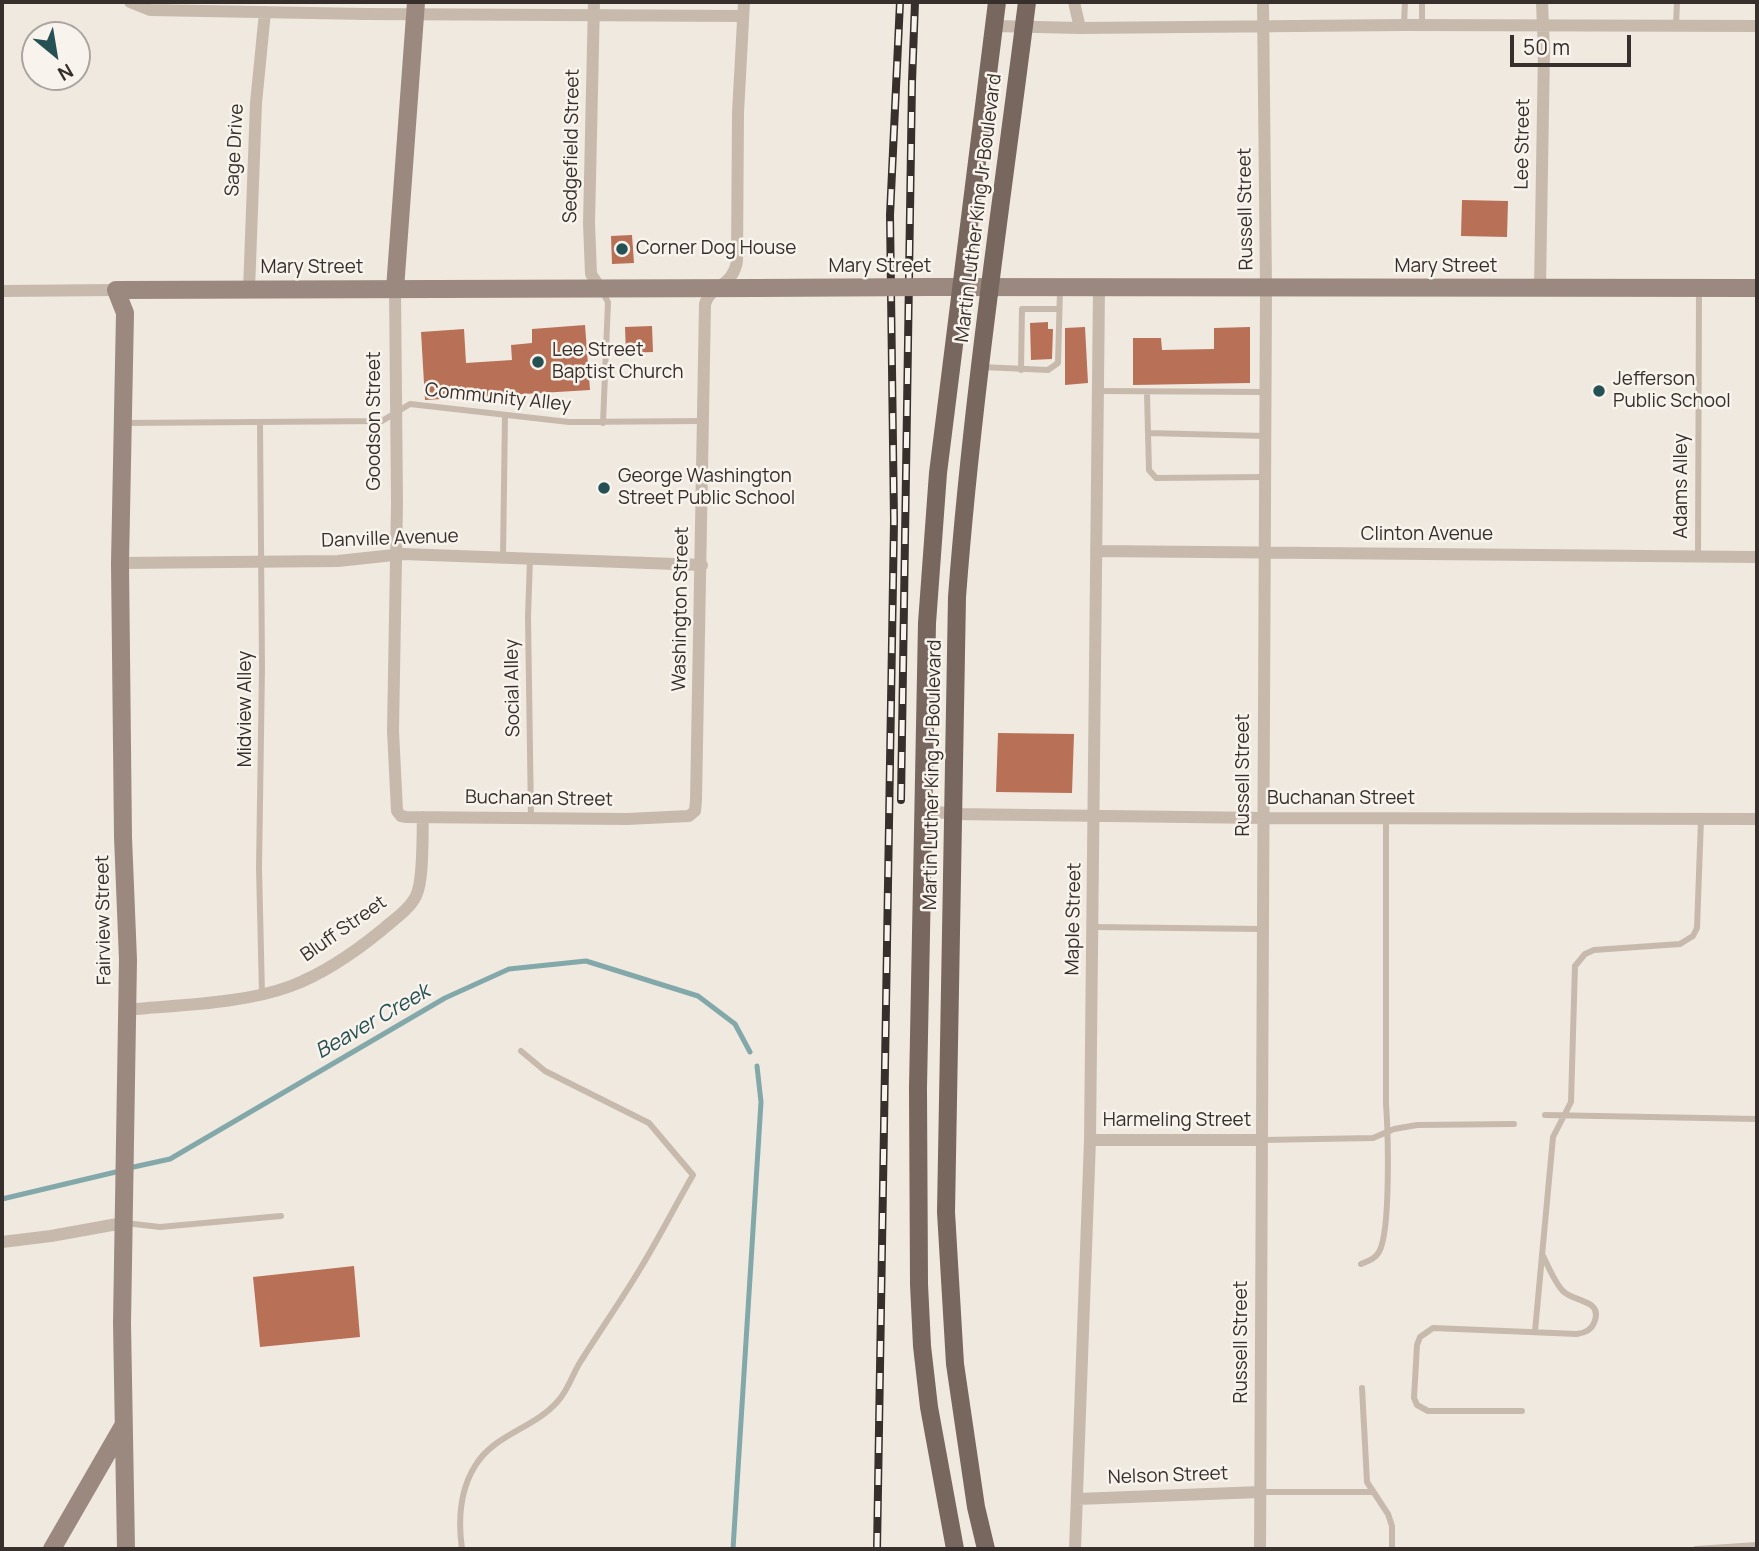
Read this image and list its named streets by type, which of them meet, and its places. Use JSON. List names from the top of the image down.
{
  "streets": {
    "main road": [
      "Martin Luther King Jr Boulevard",
      "Mary Street",
      "Goodson Street",
      "Fairview Street"
    ],
    "street": [
      "Lee Street",
      "Sedgefield Street",
      "Sage Drive",
      "Russell Street",
      "Clinton Avenue",
      "Danville Avenue",
      "Washington Street",
      "Buchanan Street",
      "Maple Street",
      "Bluff Street",
      "Harmeling Street",
      "Nelson Street"
    ],
    "lane": [
      "Community Alley",
      "Adams Alley",
      "Social Alley",
      "Midview Alley"
    ]
  },
  "crossings": [
    ["Lee Street", "Mary Street"],
    ["Sedgefield Street", "Mary Street"],
    ["Sage Drive", "Mary Street"],
    ["Martin Luther King Jr Boulevard", "Mary Street"],
    ["Martin Luther King Jr Boulevard", "Buchanan Street"],
    ["Russell Street", "Mary Street"],
    ["Russell Street", "Clinton Avenue"],
    ["Russell Street", "Buchanan Street"],
    ["Russell Street", "Harmeling Street"],
    ["Russell Street", "Nelson Street"],
    ["Mary Street", "Goodson Street"],
    ["Mary Street", "Adams Alley"],
    ["Mary Street", "Washington Street"],
    ["Mary Street", "Maple Street"],
    ["Mary Street", "Fairview Street"],
    ["Community Alley", "Goodson Street"],
    ["Community Alley", "Washington Street"],
    ["Community Alley", "Midview Alley"],
    ["Community Alley", "Fairview Street"],
    ["Goodson Street", "Danville Avenue"],
    ["Goodson Street", "Buchanan Street"],
    ["Goodson Street", "Bluff Street"],
    ["Adams Alley", "Clinton Avenue"],
    ["Clinton Avenue", "Maple Street"],
    ["Danville Avenue", "Washington Street"],
    ["Danville Avenue", "Social Alley"],
    ["Danville Avenue", "Midview Alley"],
    ["Danville Avenue", "Fairview Street"],
    ["Washington Street", "Buchanan Street"],
    ["Social Alley", "Buchanan Street"],
    ["Midview Alley", "Bluff Street"],
    ["Buchanan Street", "Maple Street"],
    ["Buchanan Street", "Bluff Street"],
    ["Maple Street", "Harmeling Street"],
    ["Maple Street", "Nelson Street"],
    ["Fairview Street", "Bluff Street"]
  ],
  "water": ["Beaver Creek"],
  "places": [
    "Corner Dog House",
    "Lee Street Baptist Church",
    "Jefferson Public School",
    "George Washington Street Public School"
  ],
  "scale_bar": "50 m",
  "north": "bottom right"
}
